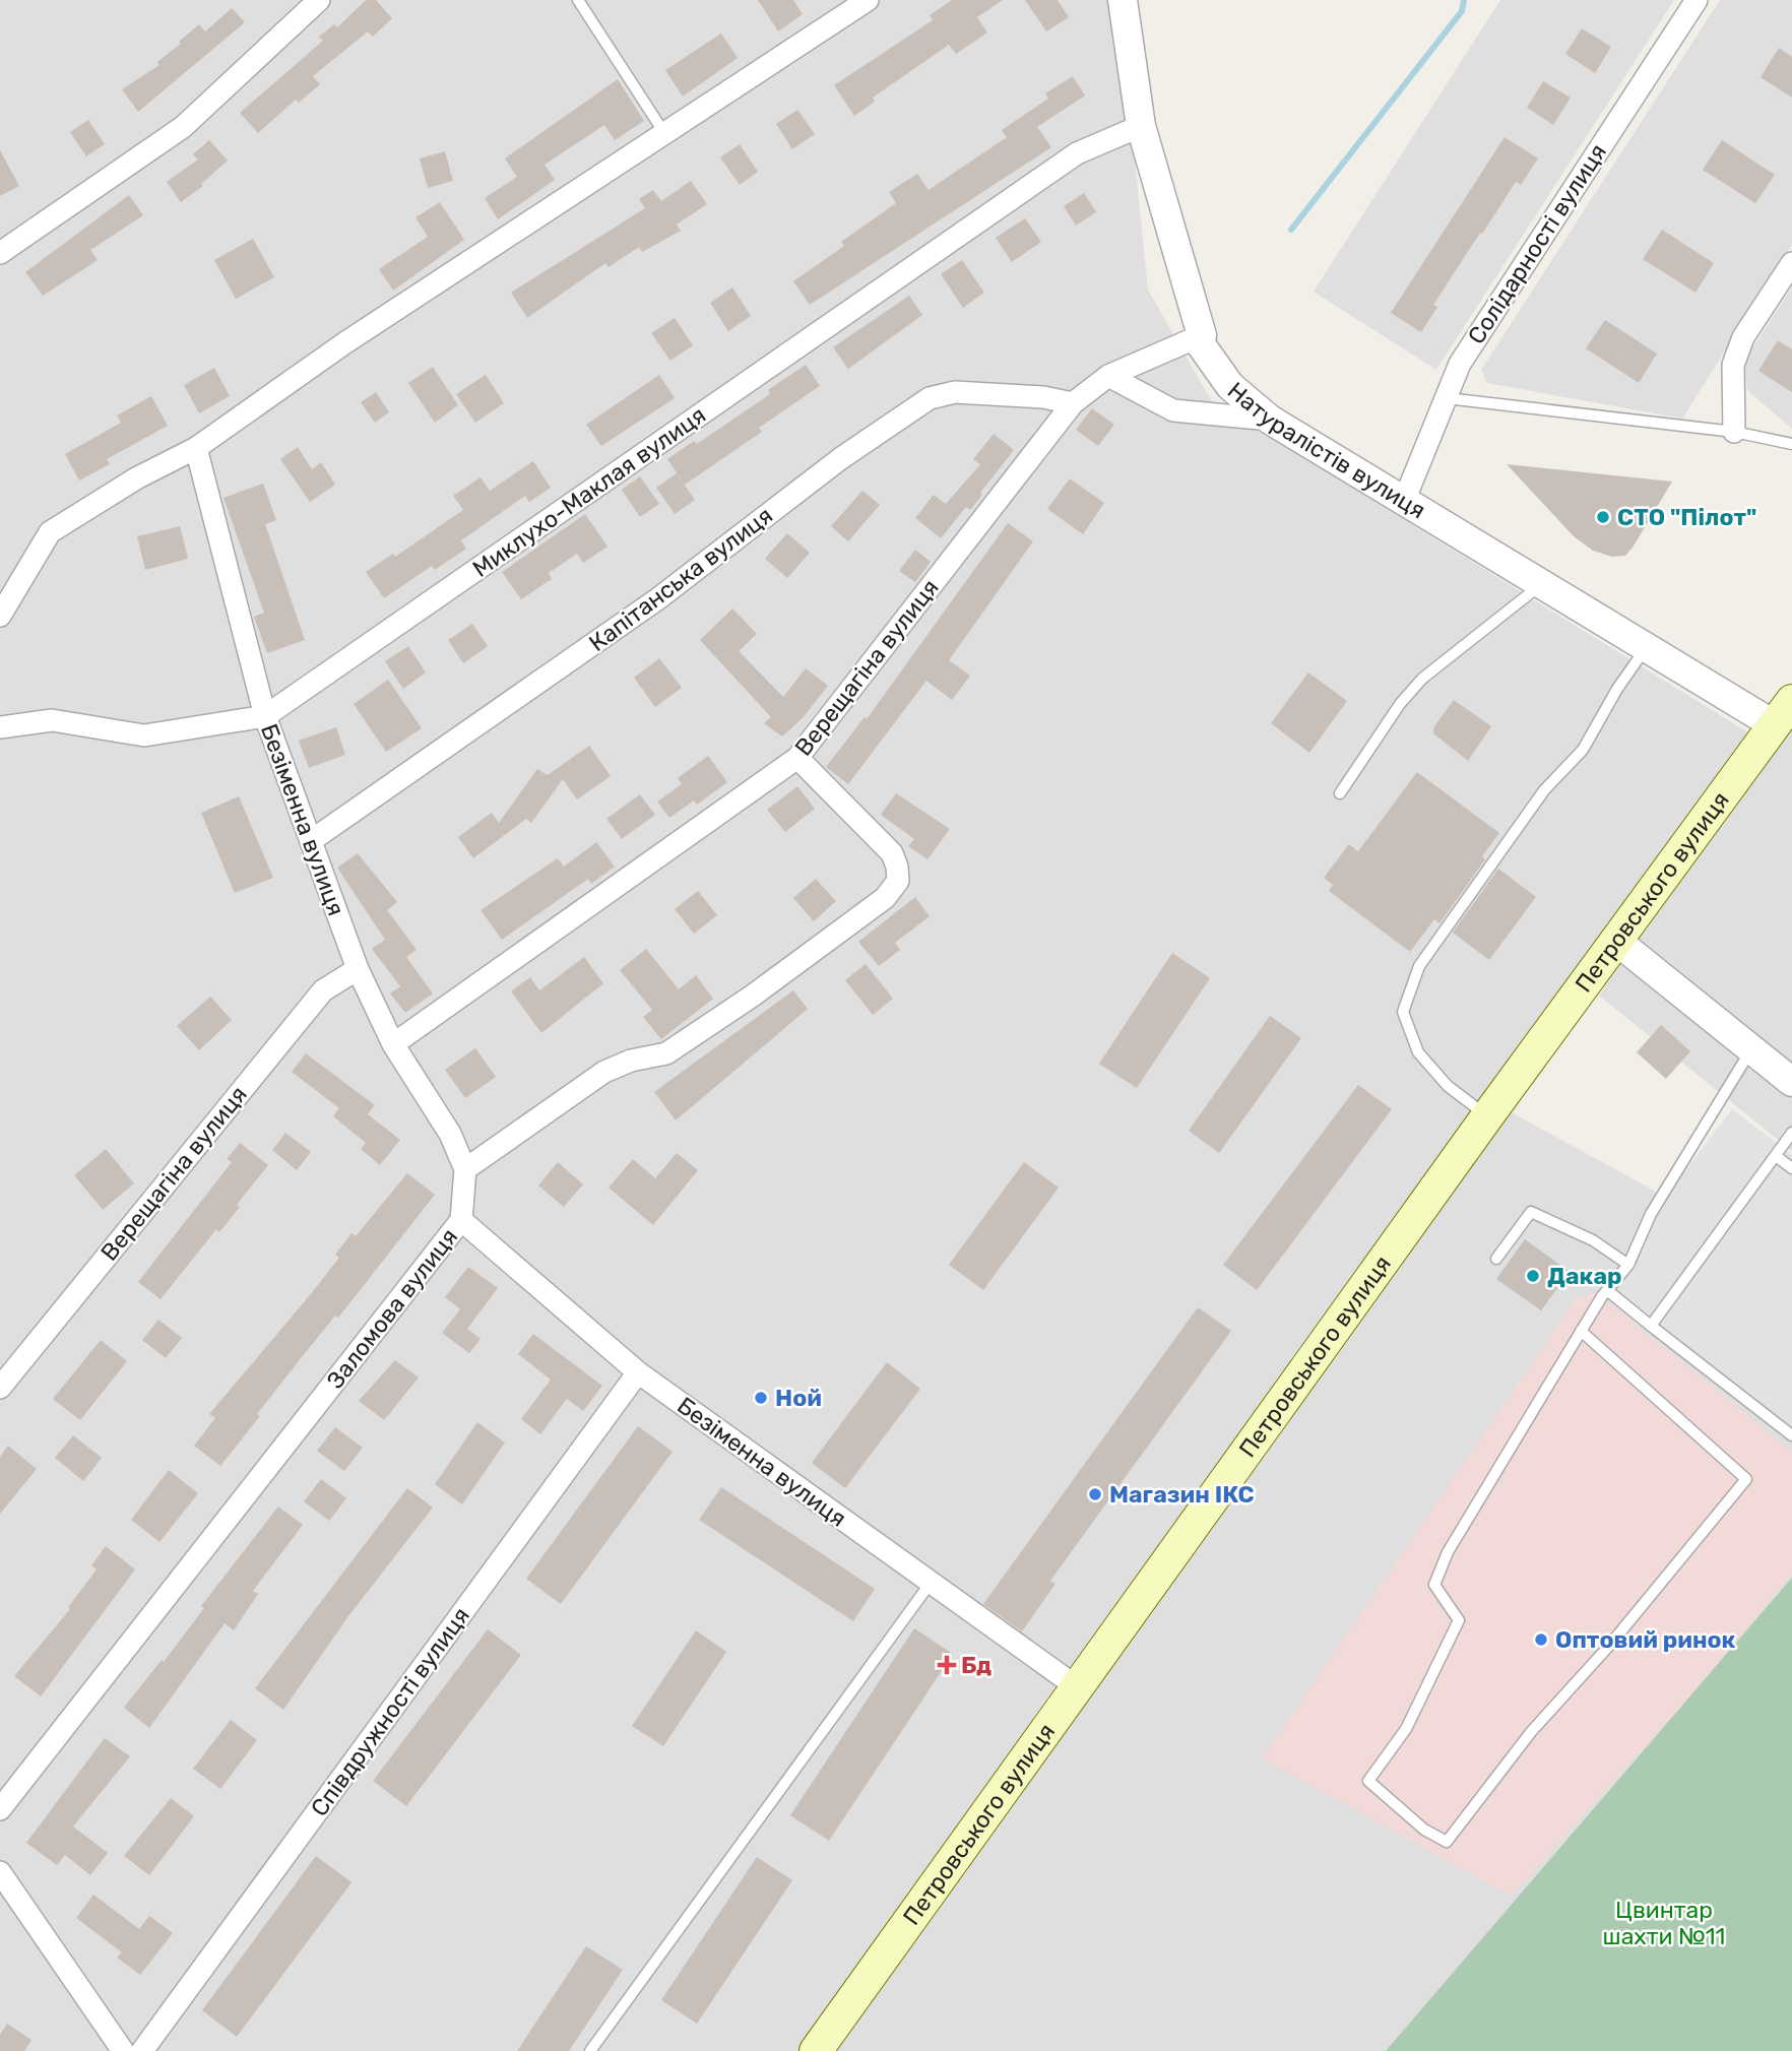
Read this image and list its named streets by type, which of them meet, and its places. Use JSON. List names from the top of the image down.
{
  "streets": {
    "main road": ["Петровського вулиця"],
    "street": [
      "Солідарності вулиця",
      "Натуралістів вулиця",
      "Миклухо-Маклая вулиця",
      "Капітанська вулиця",
      "Верещагіна вулиця",
      "Безіменна вулиця",
      "Заломова вулиця",
      "Співдружності вулиця"
    ]
  },
  "crossings": [
    ["Солідарності вулиця", "Натуралістів вулиця"],
    ["Натуралістів вулиця", "Миклухо-Маклая вулиця"],
    ["Натуралістів вулиця", "Верещагіна вулиця"],
    ["Натуралістів вулиця", "Петровського вулиця"],
    ["Миклухо-Маклая вулиця", "Безіменна вулиця"],
    ["Капітанська вулиця", "Верещагіна вулиця"],
    ["Капітанська вулиця", "Безіменна вулиця"],
    ["Верещагіна вулиця", "Безіменна вулиця"],
    ["Безіменна вулиця", "Петровського вулиця"],
    ["Безіменна вулиця", "Заломова вулиця"],
    ["Безіменна вулиця", "Співдружності вулиця"]
  ],
  "parks": ["Цвинтар шахти №11"],
  "places": {
    "other": [
      "СТО \"Пілот\"",
      "Дакар",
      "Ной",
      "Магазин ІКС",
      "Оптовий ринок"
    ],
    "health": ["Бд"]
  }
}
